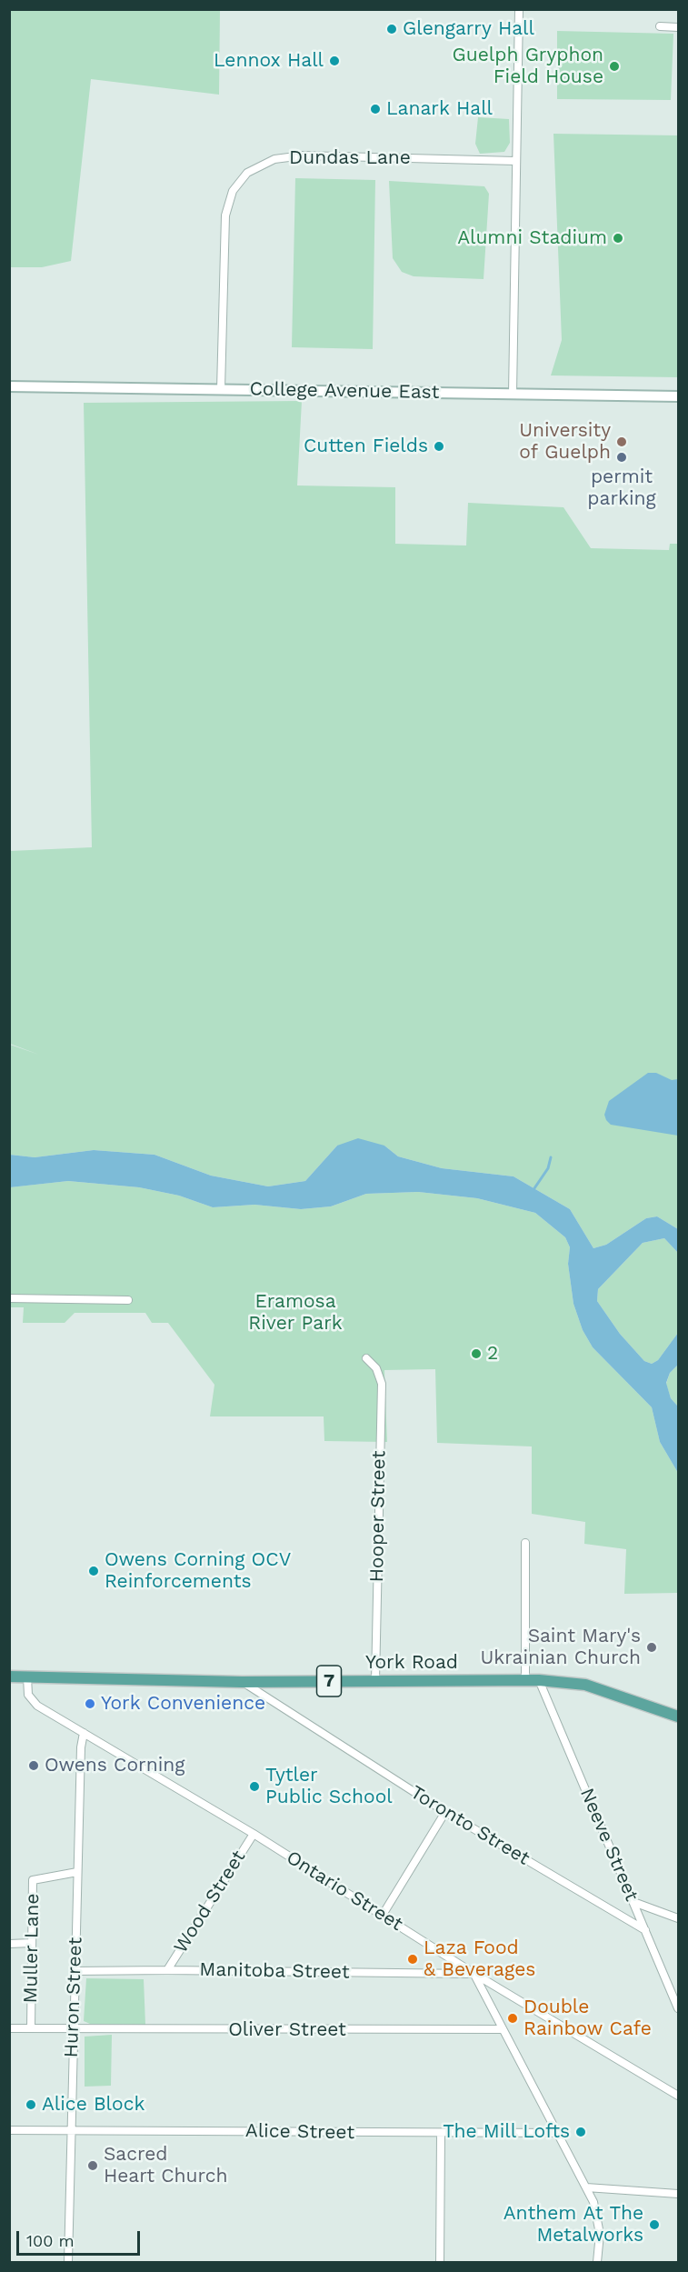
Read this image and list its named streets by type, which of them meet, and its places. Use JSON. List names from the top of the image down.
{
  "streets": {
    "main road": ["York Road", "7"],
    "street": [
      "Dundas Lane",
      "College Avenue East",
      "Hooper Street",
      "Toronto Street",
      "Neeve Street",
      "Ontario Street",
      "Wood Street",
      "Muller Lane",
      "Manitoba Street",
      "Huron Street",
      "Oliver Street",
      "Alice Street"
    ]
  },
  "crossings": [
    ["Dundas Lane", "College Avenue East"],
    ["Hooper Street", "York Road"],
    ["York Road", "Toronto Street"],
    ["York Road", "Neeve Street"],
    ["York Road", "Ontario Street"],
    ["Toronto Street", "Neeve Street"],
    ["Ontario Street", "Wood Street"],
    ["Ontario Street", "Manitoba Street"],
    ["Ontario Street", "Huron Street"],
    ["Wood Street", "Manitoba Street"],
    ["Muller Lane", "Huron Street"],
    ["Muller Lane", "Oliver Street"],
    ["Manitoba Street", "Huron Street"],
    ["Huron Street", "Oliver Street"],
    ["Huron Street", "Alice Street"]
  ],
  "parks": ["Eramosa River Park"],
  "places": [
    "Glengarry Hall",
    "Lennox Hall",
    "Guelph Gryphon Field House",
    "Lanark Hall",
    "Alumni Stadium",
    "University of Guelph",
    "Cutten Fields",
    "permit parking",
    "2",
    "Owens Corning OCV Reinforcements",
    "Saint Mary's Ukrainian Church",
    "York Convenience",
    "Owens Corning",
    "Tytler Public School",
    "Laza Food & Beverages",
    "Double Rainbow Cafe",
    "Alice Block",
    "The Mill Lofts",
    "Sacred Heart Church",
    "Anthem At The Metalworks"
  ],
  "scale_bar": "100 m"
}
